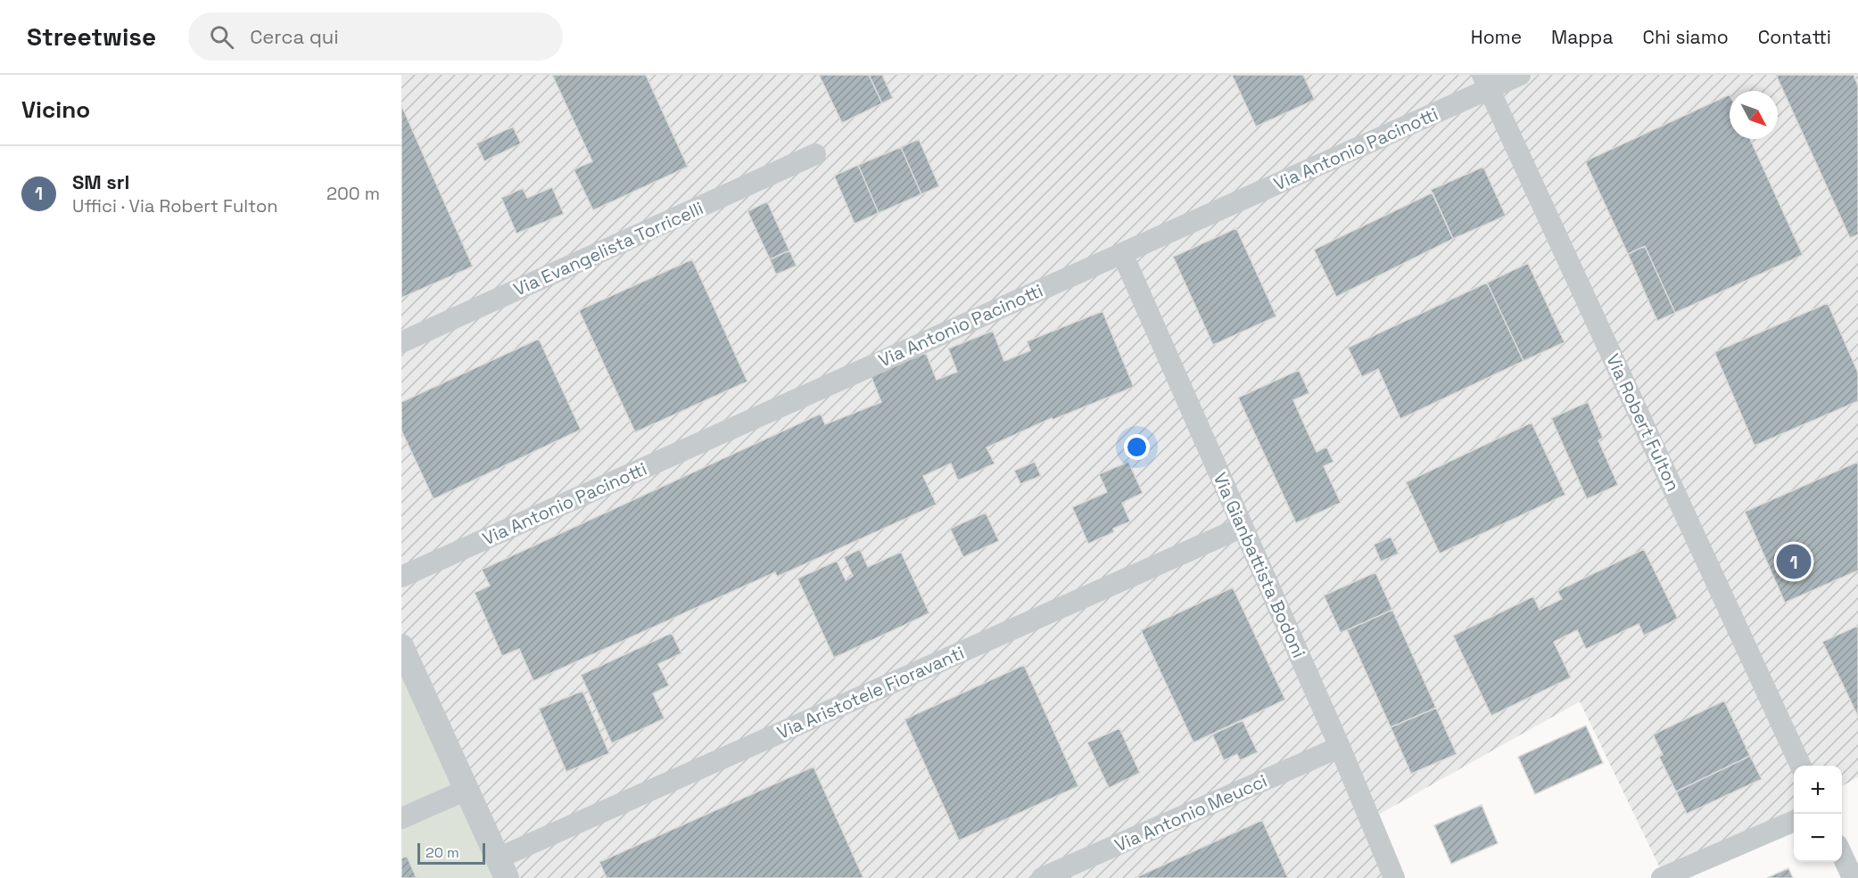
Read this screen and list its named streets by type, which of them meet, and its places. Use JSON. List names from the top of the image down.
{
  "streets": {
    "street": [
      "Via Antonio Pacinotti",
      "Via Evangelista Torricelli",
      "Via Robert Fulton",
      "Via Gianbattista Bodoni",
      "Via Aristotele Fioravanti",
      "Via Antonio Meucci"
    ]
  },
  "crossings": [
    ["Via Antonio Pacinotti", "Via Robert Fulton"],
    ["Via Antonio Pacinotti", "Via Gianbattista Bodoni"],
    ["Via Gianbattista Bodoni", "Via Aristotele Fioravanti"],
    ["Via Gianbattista Bodoni", "Via Antonio Meucci"]
  ],
  "scale_bar": "20 m",
  "north": "bottom right",
  "page": {
    "header": "Streetwise",
    "search": "Cerca qui",
    "nav": [
      "Home",
      "Mappa",
      "Chi siamo",
      "Contatti"
    ],
    "heading": "Vicino",
    "list": [
      {
        "mark": "1",
        "name": "SM srl",
        "note": "Uffici · Via Robert Fulton",
        "value": "200 m"
      }
    ],
    "pins": "1",
    "map_buttons": ["+", "−"],
    "scale": "20 m"
  }
}
